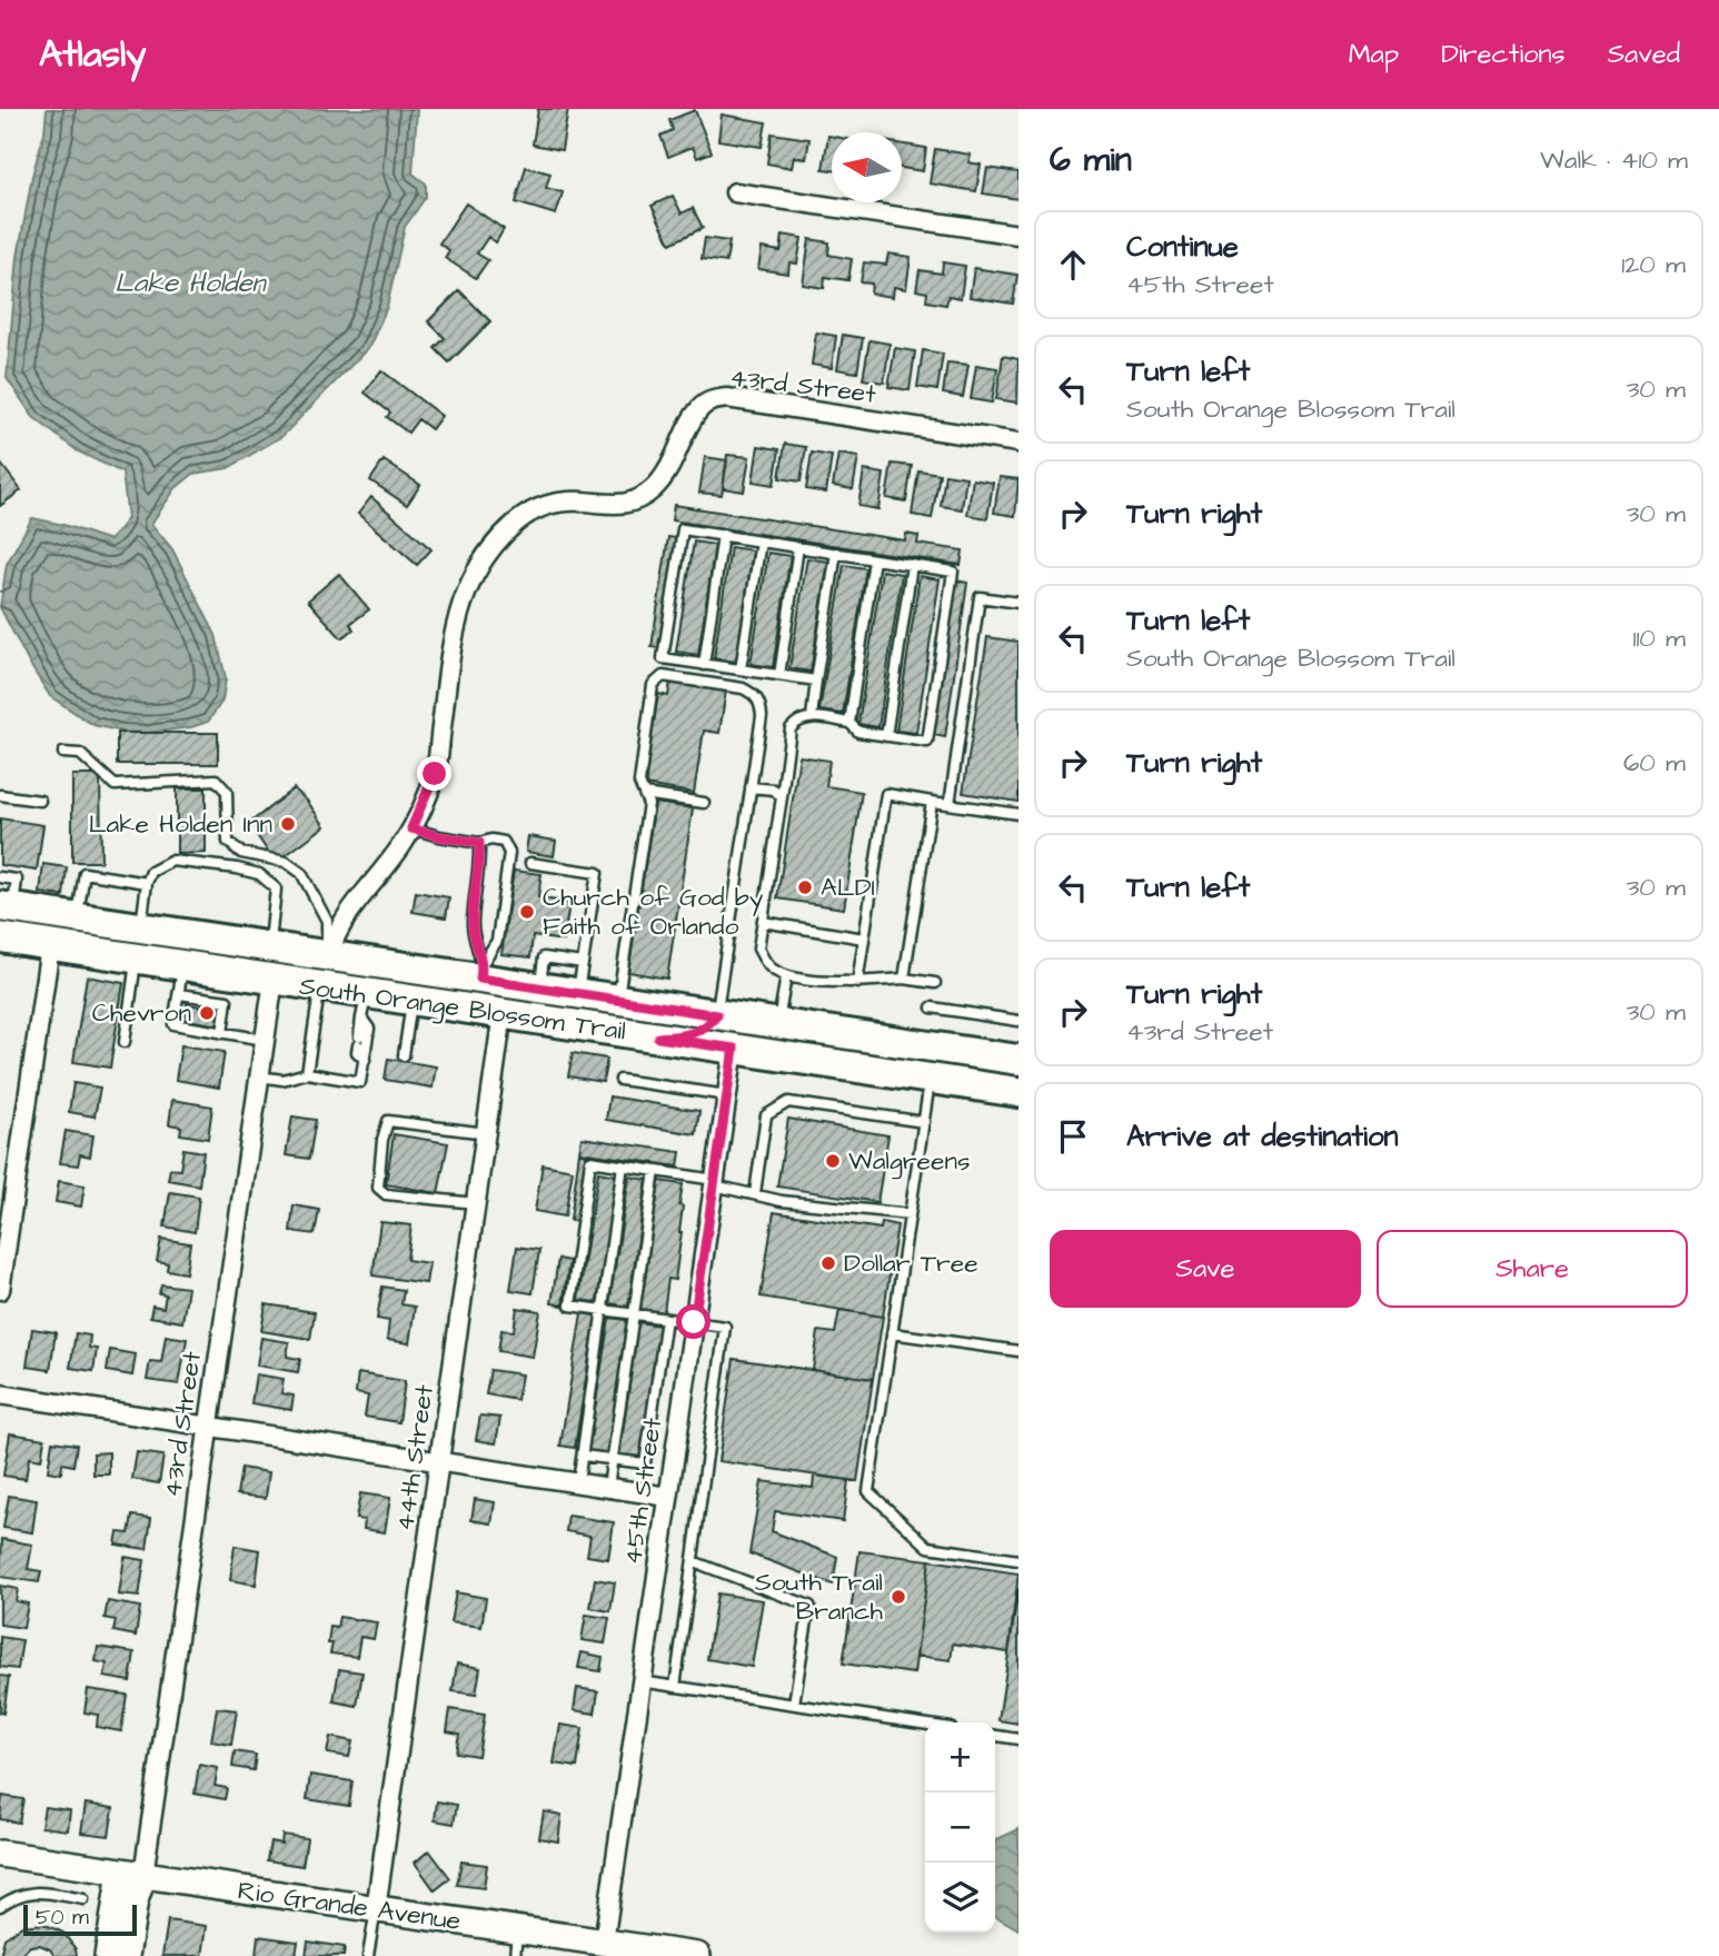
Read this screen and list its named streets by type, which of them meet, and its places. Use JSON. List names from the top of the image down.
{
  "streets": {
    "main road": ["South Orange Blossom Trail"],
    "street": [
      "43rd Street",
      "44th Street",
      "45th Street",
      "Rio Grande Avenue"
    ]
  },
  "crossings": [
    ["43rd Street", "South Orange Blossom Trail"],
    ["43rd Street", "Rio Grande Avenue"],
    ["South Orange Blossom Trail", "44th Street"],
    ["South Orange Blossom Trail", "45th Street"],
    ["44th Street", "Rio Grande Avenue"],
    ["45th Street", "Rio Grande Avenue"]
  ],
  "water": ["Lake Holden"],
  "places": [
    "Lake Holden Inn",
    "ALDI",
    "Church of God by Faith of Orlando",
    "Chevron",
    "Walgreens",
    "Dollar Tree",
    "South Trail Branch"
  ],
  "scale_bar": "50 m",
  "north": "left",
  "page": {
    "header": "Atlasly",
    "nav": ["Map", "Directions", "Saved"],
    "heading": ["6 min", "Walk · 410 m"],
    "list": [
      ["Continue", "45th Street", "120 m"],
      ["Turn left", "South Orange Blossom Trail", "30 m"],
      ["Turn right", "30 m"],
      ["Turn left", "South Orange Blossom Trail", "110 m"],
      ["Turn right", "60 m"],
      ["Turn left", "30 m"],
      ["Turn right", "43rd Street", "30 m"],
      "Arrive at destination"
    ],
    "buttons": ["Save", "Share"],
    "map_buttons": ["+", "−"],
    "scale": "50 m"
  }
}
